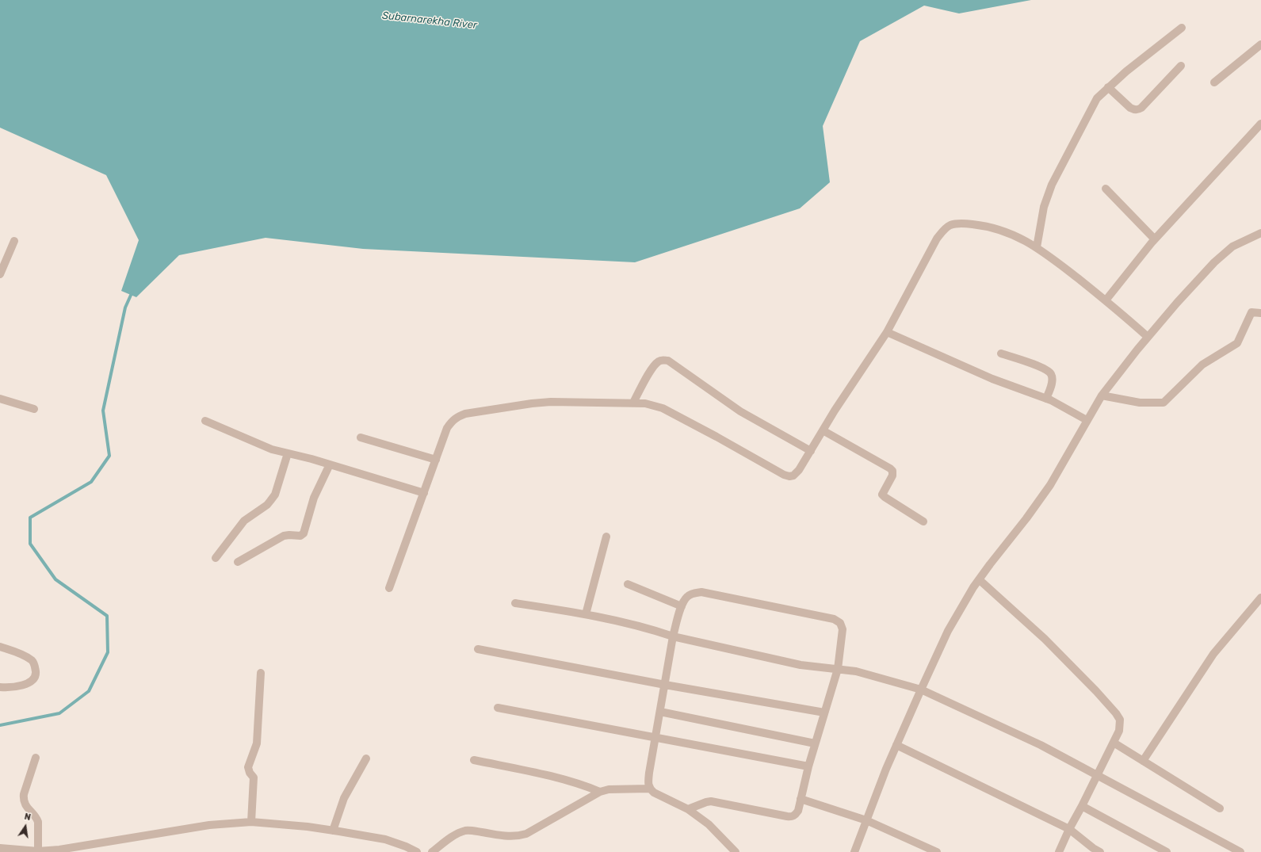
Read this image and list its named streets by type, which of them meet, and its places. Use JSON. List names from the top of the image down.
{
  "water": ["Subarnarekha River"],
  "north": "top"
}
